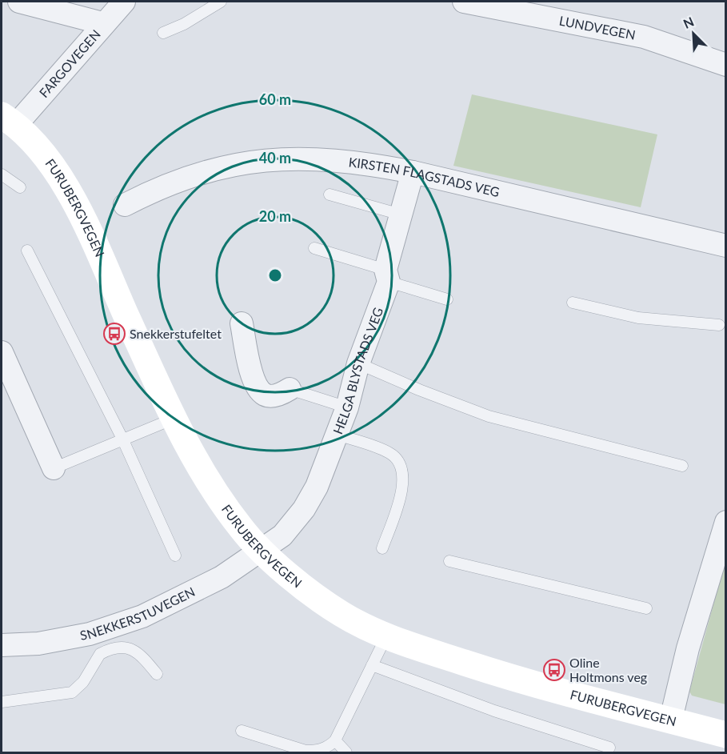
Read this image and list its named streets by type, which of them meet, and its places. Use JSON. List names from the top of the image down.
{
  "streets": {
    "main road": ["FURUBERGVEGEN"],
    "street": [
      "LUNDVEGEN",
      "FARGOVEGEN",
      "KIRSTEN FLAGSTADS VEG",
      "HELGA BLYSTADS VEG",
      "SNEKKERSTUVEGEN"
    ]
  },
  "crossings": [
    ["FARGOVEGEN", "FURUBERGVEGEN"],
    ["KIRSTEN FLAGSTADS VEG", "HELGA BLYSTADS VEG"],
    ["FURUBERGVEGEN", "HELGA BLYSTADS VEG"],
    ["FURUBERGVEGEN", "SNEKKERSTUVEGEN"],
    ["HELGA BLYSTADS VEG", "SNEKKERSTUVEGEN"]
  ],
  "places": {
    "bus stop": ["Snekkerstufeltet", "Oline Holtmons veg"]
  },
  "north": "top left",
  "rings": ["60 m", "40 m", "20 m"]
}
